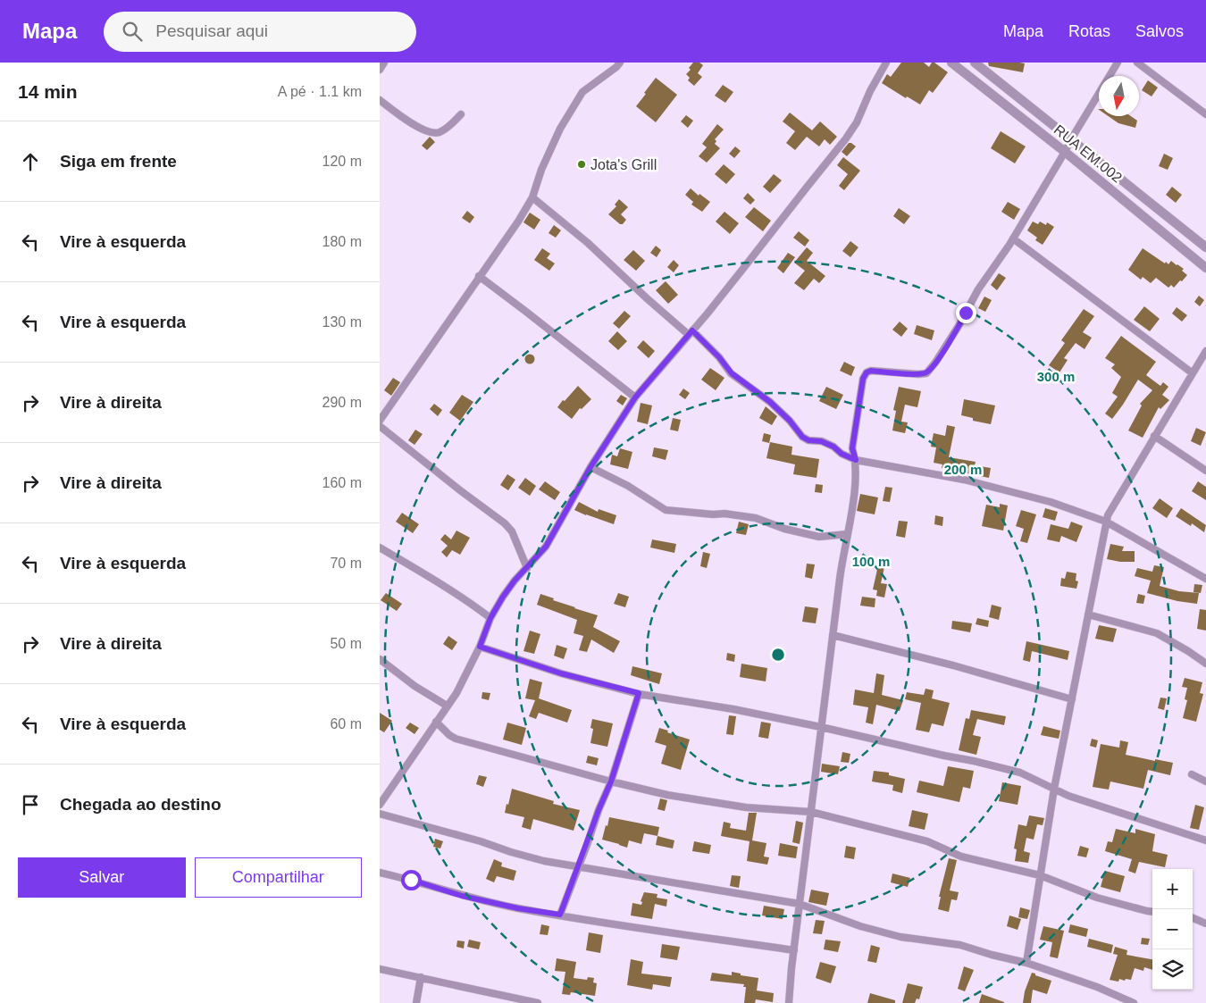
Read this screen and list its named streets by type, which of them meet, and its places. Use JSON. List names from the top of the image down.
{
  "streets": {
    "street": ["RUA EM.002"]
  },
  "places": ["Jota's Grill"],
  "north": "bottom",
  "page": {
    "header": "Mapa",
    "search": "Pesquisar aqui",
    "nav": ["Mapa", "Rotas", "Salvos"],
    "heading": ["14 min", "A pé · 1.1 km"],
    "list": [
      ["Siga em frente", "120 m"],
      ["Vire à esquerda", "180 m"],
      ["Vire à esquerda", "130 m"],
      ["Vire à direita", "290 m"],
      ["Vire à direita", "160 m"],
      ["Vire à esquerda", "70 m"],
      ["Vire à direita", "50 m"],
      ["Vire à esquerda", "60 m"],
      "Chegada ao destino"
    ],
    "buttons": ["Salvar", "Compartilhar"],
    "map_buttons": ["+", "−"]
  },
  "rings": ["300 m", "200 m", "100 m"]
}
